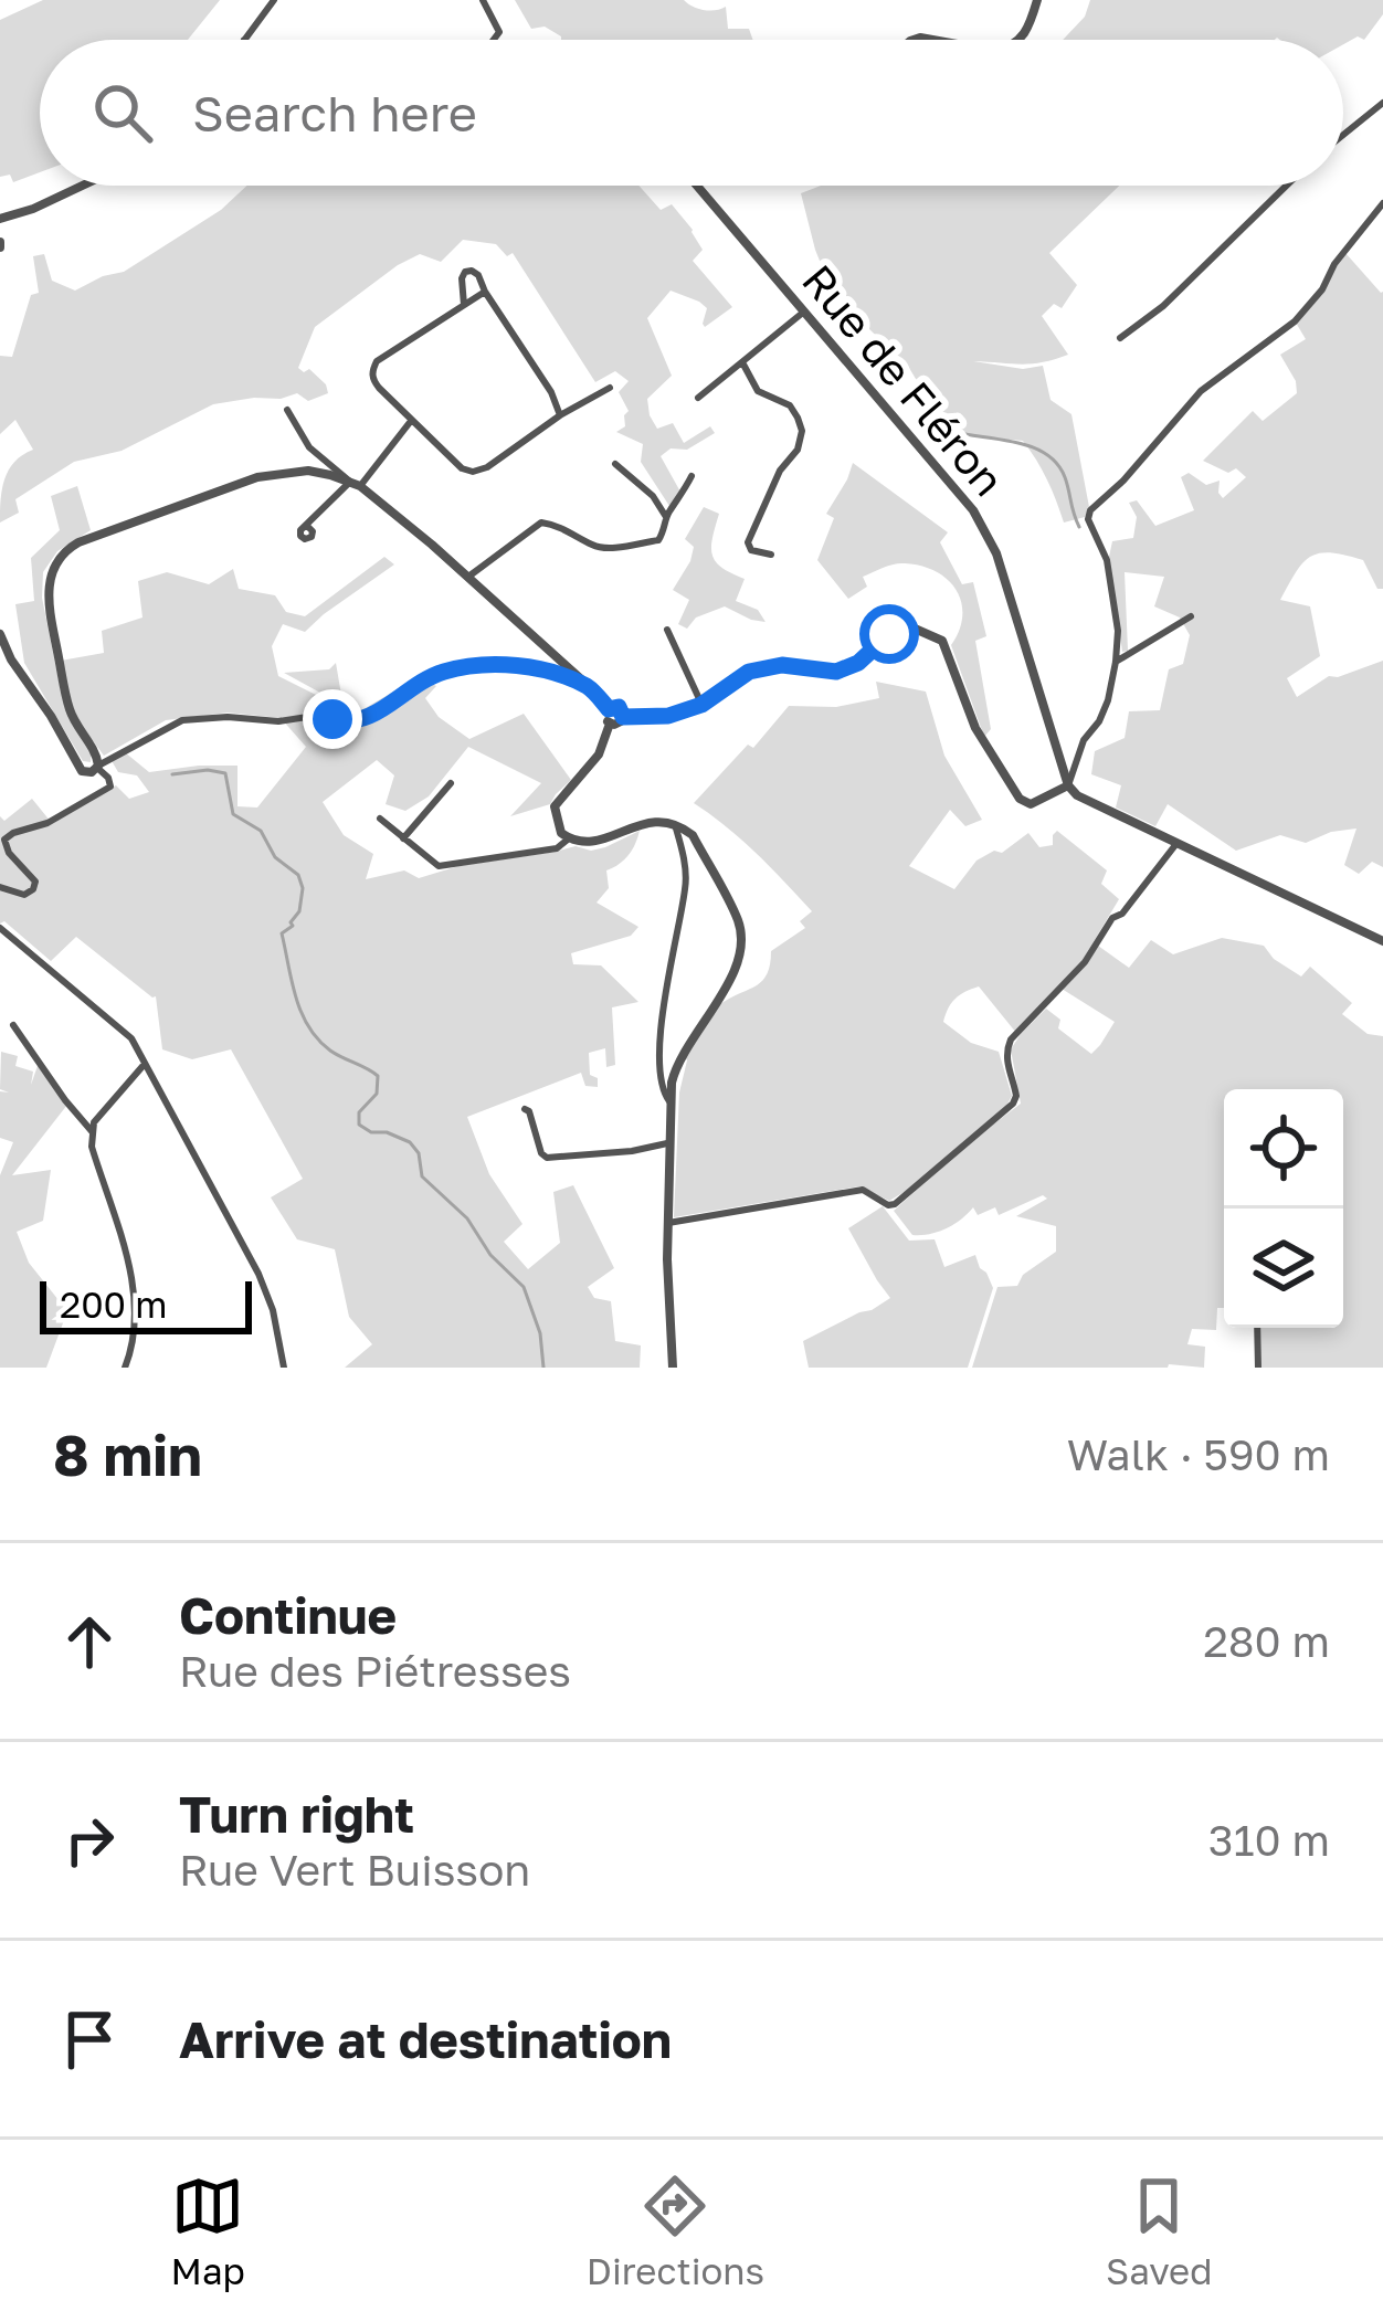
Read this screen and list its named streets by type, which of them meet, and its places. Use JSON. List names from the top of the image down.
{
  "streets": {
    "street": ["Rue de Fléron"]
  },
  "scale_bar": "200 m",
  "page": {
    "search": "Search here",
    "scale": "200 m",
    "heading": ["8 min", "Walk · 590 m"],
    "list": [
      ["Continue", "Rue des Piétresses", "280 m"],
      ["Turn right", "Rue Vert Buisson", "310 m"],
      "Arrive at destination"
    ],
    "nav": ["Map", "Directions", "Saved"]
  }
}
